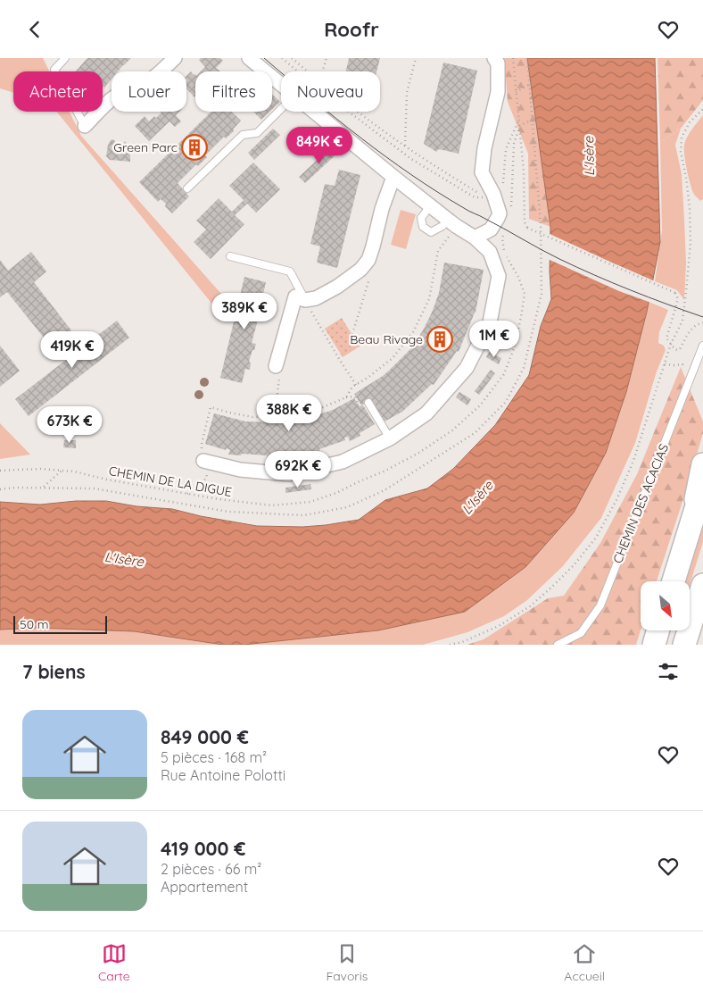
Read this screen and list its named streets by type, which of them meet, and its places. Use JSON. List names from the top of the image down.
{
  "streets": {
    "lane": ["CHEMIN DES ACACIAS"],
    "path": ["CHEMIN DE LA DIGUE"]
  },
  "water": ["L'Isère"],
  "places": {
    "building": ["Green Parc", "Beau Rivage"]
  },
  "scale_bar": "50 m",
  "north": "bottom right",
  "page": {
    "header": "Roofr",
    "chip": [
      "Acheter",
      "Louer",
      "Filtres",
      "Nouveau"
    ],
    "price": [
      "849K €",
      "389K €",
      "1M €",
      "419K €",
      "388K €",
      "673K €",
      "692K €"
    ],
    "scale": "50 m",
    "heading": "7 biens",
    "list": [
      {
        "name": "849 000 €",
        "note": "5 pièces · 168 m² · Rue Antoine Polotti"
      },
      {
        "name": "419 000 €",
        "note": "2 pièces · 66 m² · Appartement"
      }
    ],
    "tabs": ["Carte", "Favoris", "Accueil"]
  }
}
